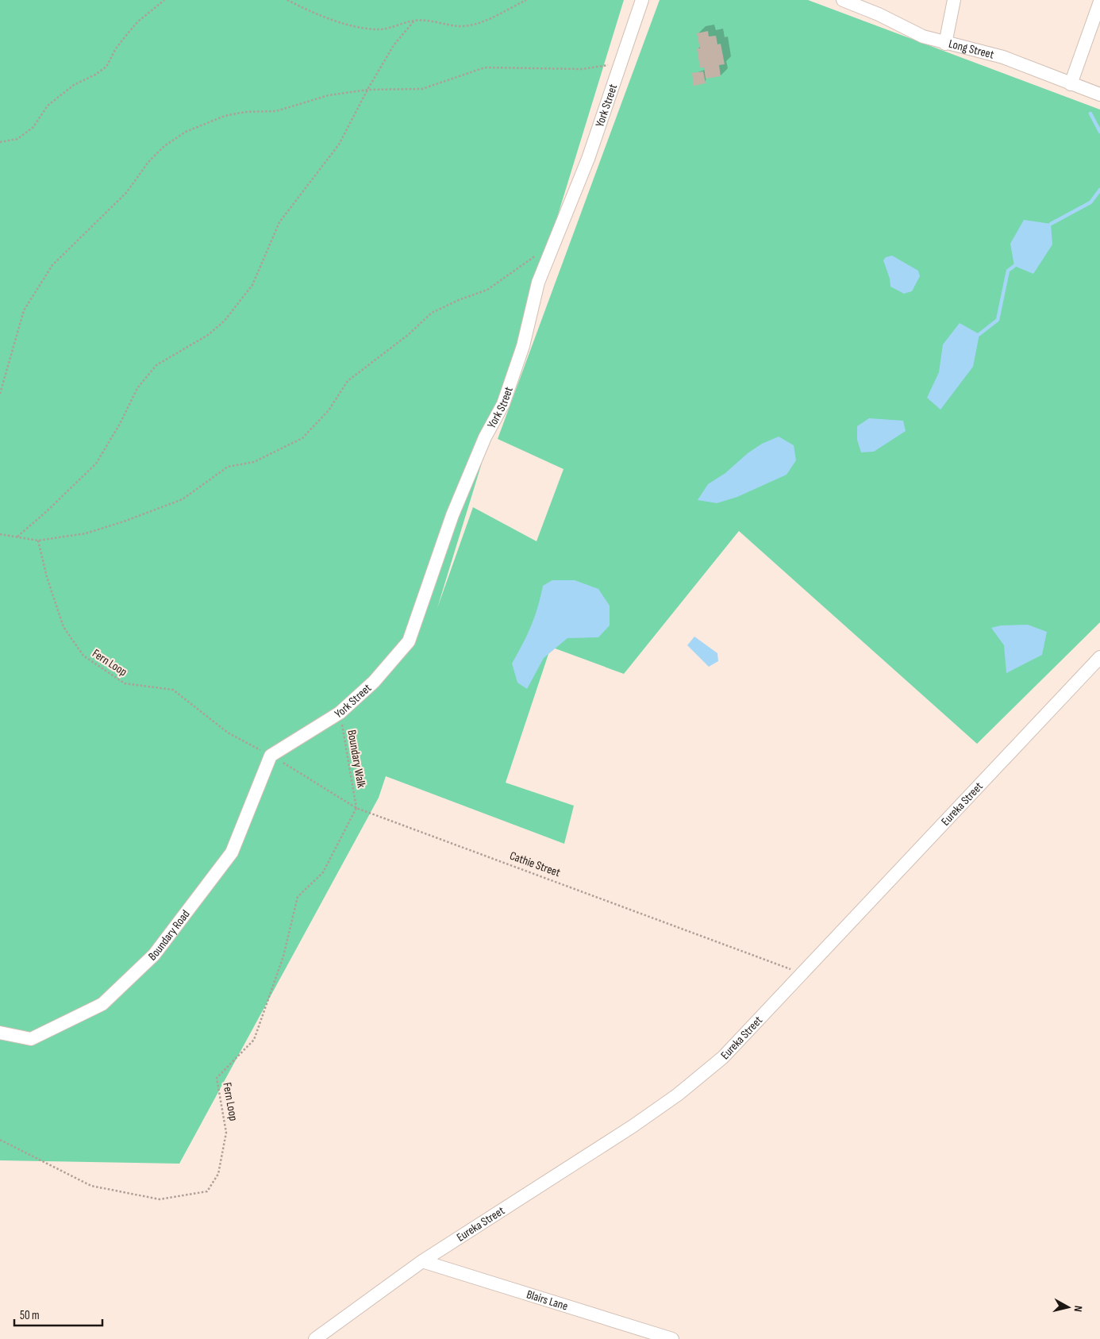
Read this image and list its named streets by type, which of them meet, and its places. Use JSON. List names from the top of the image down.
{
  "streets": {
    "street": [
      "Long Street",
      "York Street",
      "Eureka Street",
      "Boundary Road",
      "Blairs Lane"
    ],
    "path": ["Fern Loop", "Boundary Walk", "Cathie Street"]
  },
  "crossings": [
    ["York Street", "Fern Loop"],
    ["York Street", "Boundary Walk"],
    ["York Street", "Cathie Street"],
    ["York Street", "Boundary Road"],
    ["Fern Loop", "Boundary Walk"],
    ["Fern Loop", "Cathie Street"],
    ["Fern Loop", "Boundary Road"],
    ["Boundary Walk", "Cathie Street"],
    ["Eureka Street", "Cathie Street"],
    ["Eureka Street", "Blairs Lane"],
    ["Cathie Street", "Boundary Road"]
  ],
  "scale_bar": "50 m",
  "north": "right"
}
